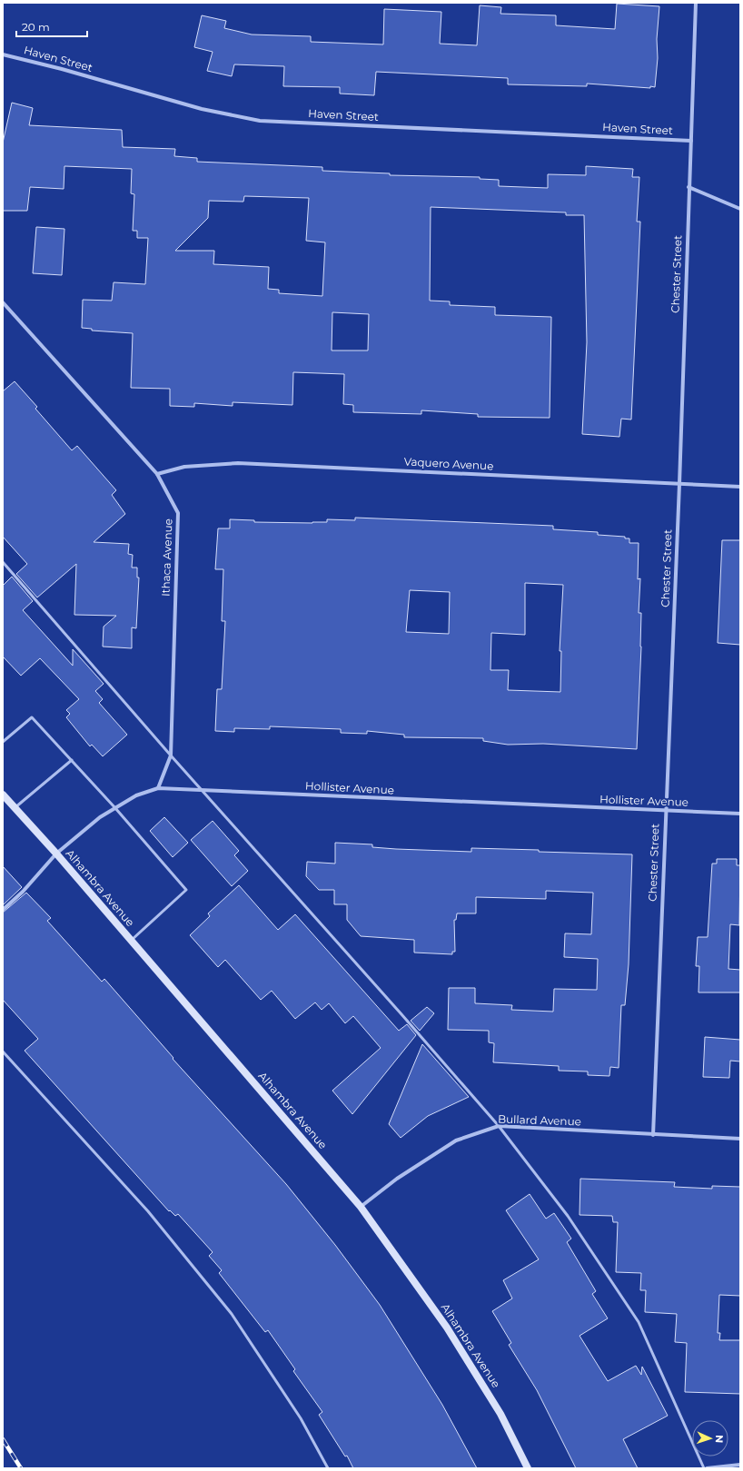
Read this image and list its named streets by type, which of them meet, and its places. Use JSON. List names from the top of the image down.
{
  "streets": {
    "main road": ["Alhambra Avenue"],
    "street": [
      "Haven Street",
      "Chester Street",
      "Vaquero Avenue",
      "Ithaca Avenue",
      "Hollister Avenue",
      "Bullard Avenue"
    ]
  },
  "crossings": [
    ["Haven Street", "Chester Street"],
    ["Chester Street", "Vaquero Avenue"],
    ["Chester Street", "Hollister Avenue"],
    ["Chester Street", "Bullard Avenue"],
    ["Vaquero Avenue", "Ithaca Avenue"],
    ["Ithaca Avenue", "Hollister Avenue"],
    ["Hollister Avenue", "Alhambra Avenue"],
    ["Alhambra Avenue", "Bullard Avenue"]
  ],
  "scale_bar": "20 m",
  "north": "right"
}
